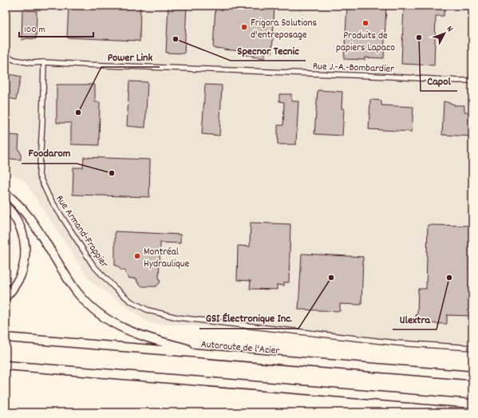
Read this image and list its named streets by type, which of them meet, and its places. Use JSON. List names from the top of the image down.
{
  "streets": {
    "highway": ["Autoroute de l'Acier"],
    "street": ["Rue J.-A.-Bombardier", "Rue Armand-Frappier"]
  },
  "crossings": [
    ["Rue J.-A.-Bombardier", "Rue Armand-Frappier"]
  ],
  "places": [
    "Produits de papiers Lapaco",
    "Frigora Solutions d'entreposage",
    "Capol",
    "Specnor Tecnic",
    "Power Link",
    "Foodarom",
    "Montréal Hydraulique",
    "GSI Électronique Inc.",
    "Ulextra"
  ],
  "scale_bar": "100 m",
  "north": "top right"
}
